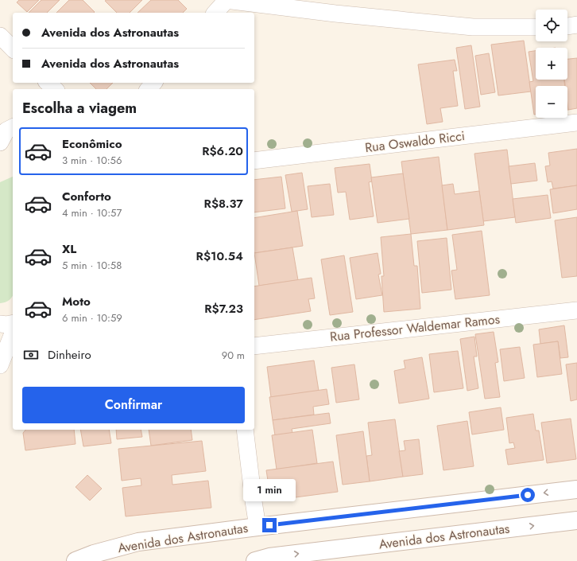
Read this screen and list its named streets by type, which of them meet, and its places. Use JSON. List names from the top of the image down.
{
  "streets": {
    "main road": ["Avenida dos Astronautas"],
    "street": ["Rua Oswaldo Ricci", "Rua Professor Waldemar Ramos"]
  },
  "page": {
    "map_buttons": ["+", "−"],
    "banner": ["Avenida dos Astronautas", "Avenida dos Astronautas"],
    "heading": "Escolha a viagem",
    "list": [
      {
        "name": "Econômico",
        "note": "3 min · 10:56",
        "value": "R$6.20"
      },
      {
        "name": "Conforto",
        "note": "4 min · 10:57",
        "value": "R$8.37"
      },
      {
        "name": "XL",
        "note": "5 min · 10:58",
        "value": "R$10.54"
      },
      {
        "name": "Moto",
        "note": "6 min · 10:59",
        "value": "R$7.23"
      }
    ],
    "pay": ["Dinheiro", "90 m"],
    "buttons": "Confirmar",
    "bubble": "1 min"
  }
}
